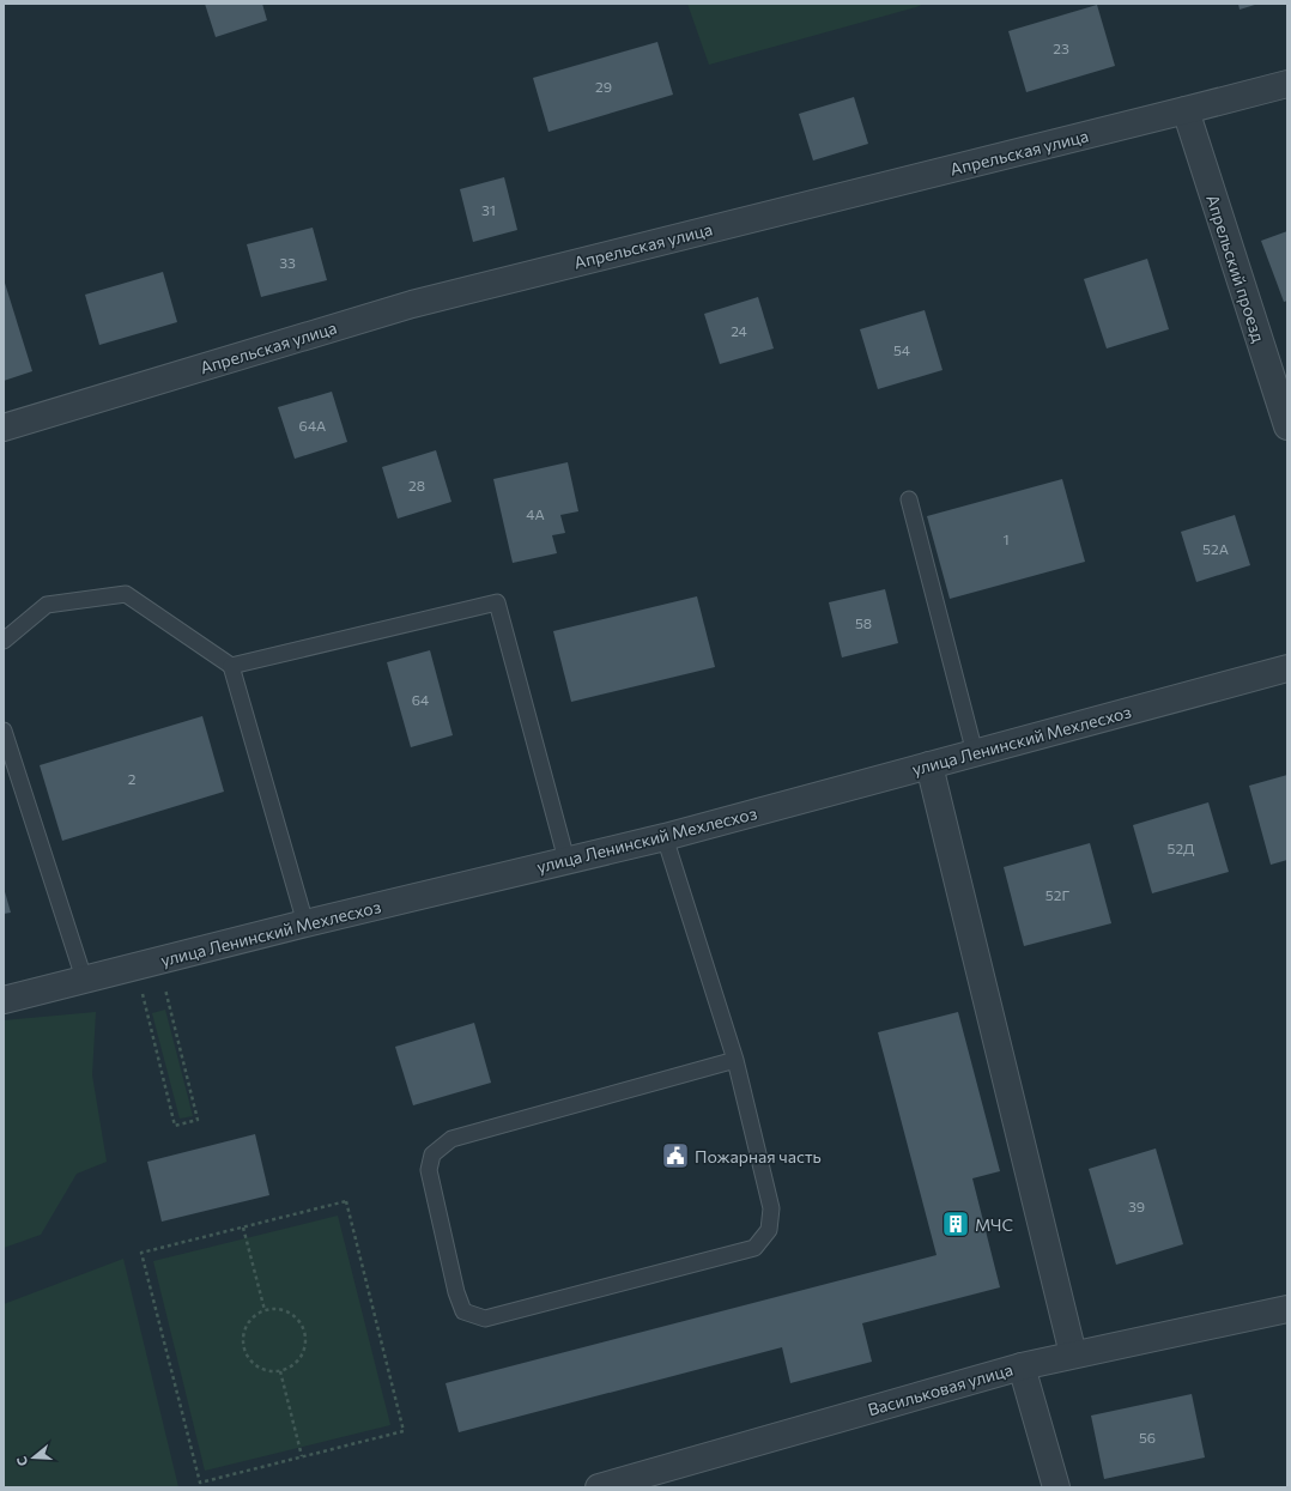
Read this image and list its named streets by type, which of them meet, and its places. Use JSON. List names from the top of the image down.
{
  "streets": {
    "street": [
      "Апрельская улица",
      "Апрельский проезд",
      "улица Ленинский Мехлесхоз",
      "Васильковая улица"
    ]
  },
  "crossings": [
    ["Апрельская улица", "Апрельский проезд"]
  ],
  "places": {
    "public building": ["Пожарная часть"],
    "building": ["МЧС"]
  },
  "house_numbers": [
    "23",
    "29",
    "31",
    "33",
    "24",
    "54",
    "64А",
    "28",
    "4А",
    "1",
    "52А",
    "58",
    "64",
    "2",
    "52Д",
    "52Г",
    "39",
    "56"
  ],
  "north": "left"
}
